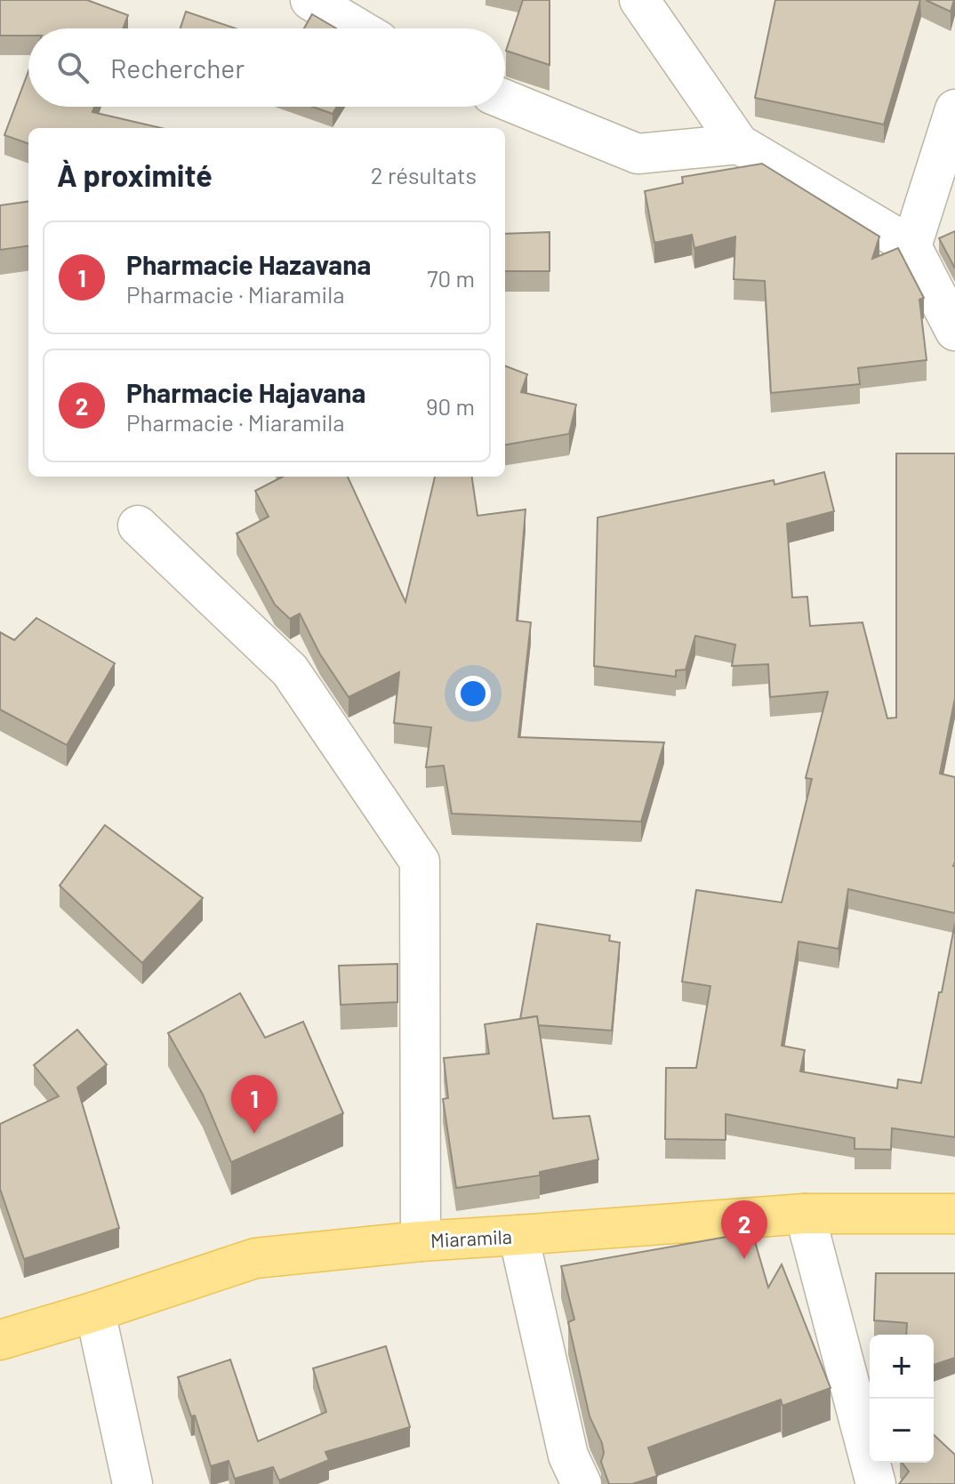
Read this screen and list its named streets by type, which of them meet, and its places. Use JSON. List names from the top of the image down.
{
  "streets": {
    "main road": ["Miaramila"]
  },
  "page": {
    "search": "Rechercher",
    "heading": ["À proximité", "2 résultats"],
    "list": [
      {
        "mark": "1",
        "name": "Pharmacie Hazavana",
        "note": "Pharmacie · Miaramila",
        "value": "70 m"
      },
      {
        "mark": "2",
        "name": "Pharmacie Hajavana",
        "note": "Pharmacie · Miaramila",
        "value": "90 m"
      }
    ],
    "pins": ["1", "2"],
    "map_buttons": ["+", "−"]
  }
}
